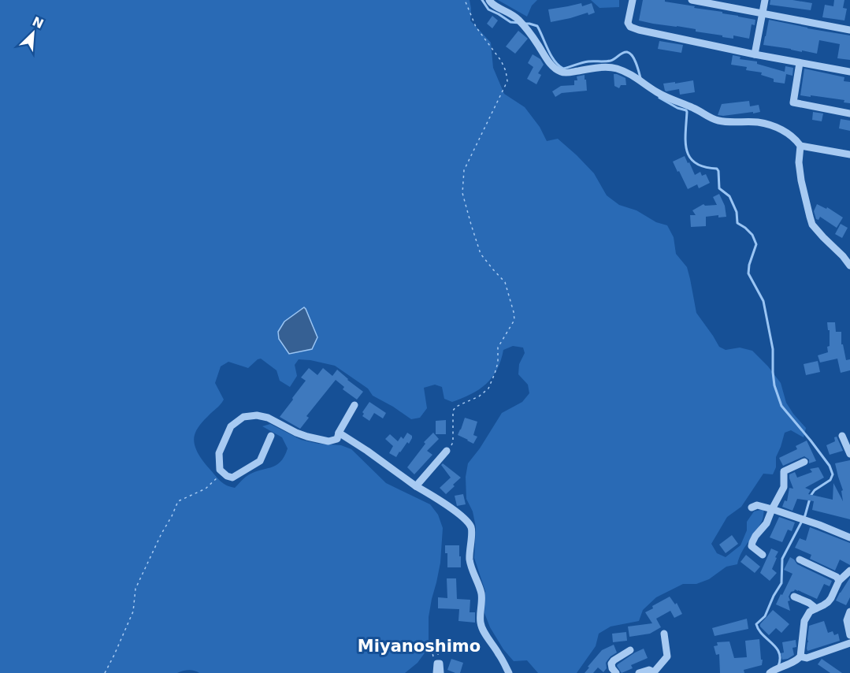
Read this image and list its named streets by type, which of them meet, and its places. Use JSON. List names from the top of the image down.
{
  "districts": ["Miyanoshimo"],
  "north": "top right"
}
